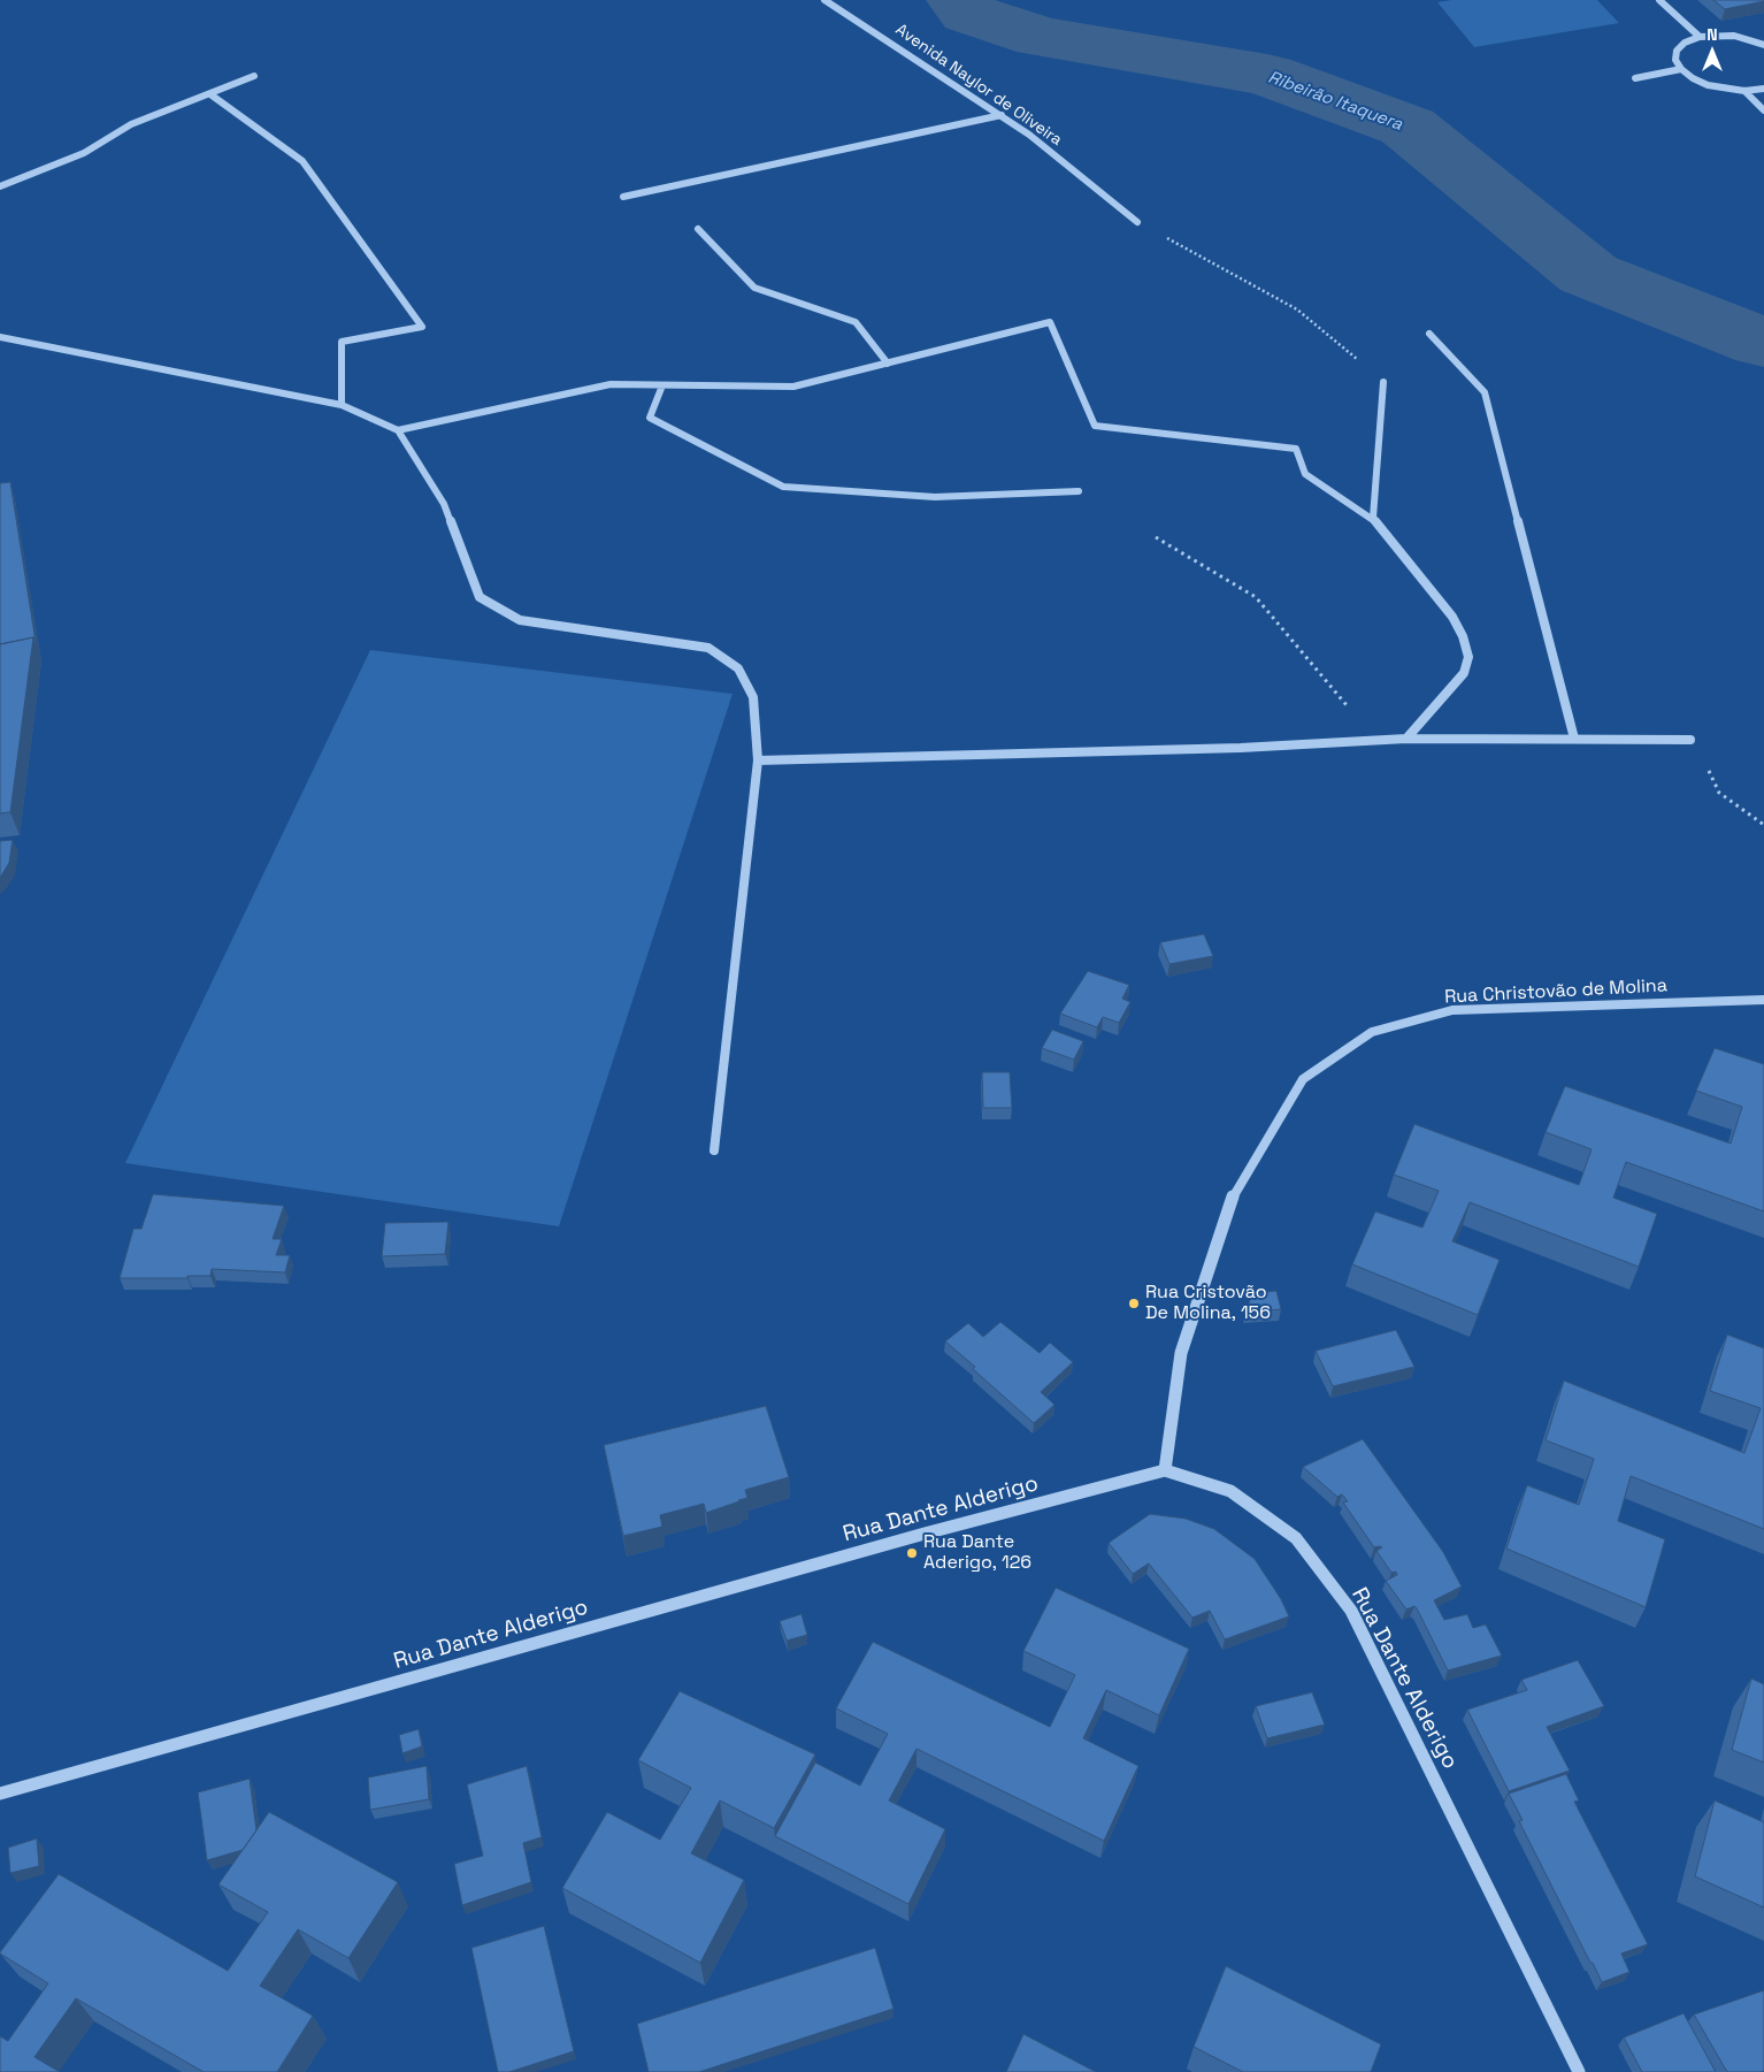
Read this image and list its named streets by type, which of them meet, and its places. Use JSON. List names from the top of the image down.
{
  "streets": {
    "street": ["Avenida Naylor de Oliveira", "Rua Christovão de Molina", "Rua Dante Alderigo"]
  },
  "crossings": [
    ["Rua Christovão de Molina", "Rua Dante Alderigo"]
  ],
  "water": ["Ribeirão Itaquera"],
  "places": ["Rua Cristovão De Molina, 156", "Rua Dante Aderigo, 126"],
  "north": "top"
}
